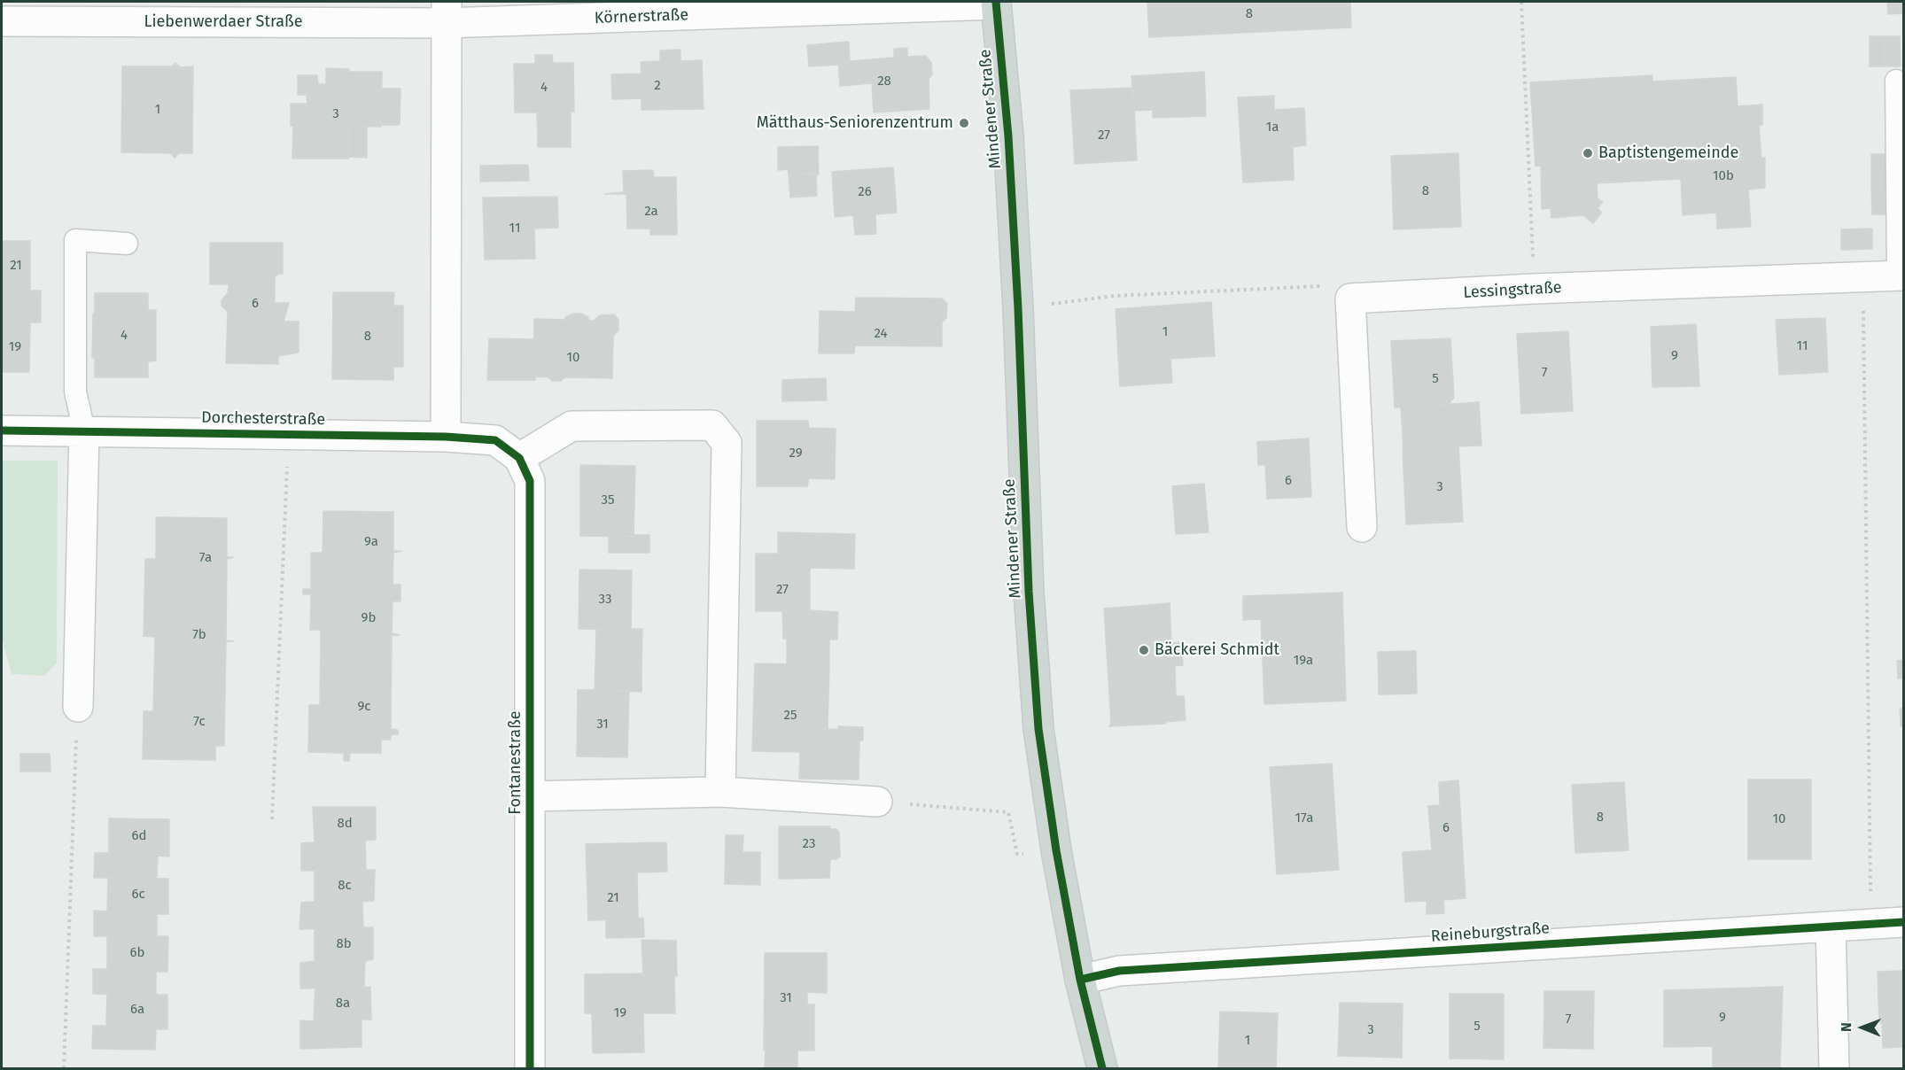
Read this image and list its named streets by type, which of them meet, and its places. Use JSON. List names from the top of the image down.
{
  "streets": {
    "main road": ["Mindener Straße"],
    "street": [
      "Körnerstraße",
      "Liebenwerdaer Straße",
      "Lessingstraße",
      "Dorchesterstraße",
      "Fontanestraße",
      "Reineburgstraße"
    ]
  },
  "crossings": [
    ["Körnerstraße", "Liebenwerdaer Straße"],
    ["Körnerstraße", "Mindener Straße"],
    ["Mindener Straße", "Reineburgstraße"],
    ["Dorchesterstraße", "Fontanestraße"]
  ],
  "places": ["Mätthaus-Seniorenzentrum", "Baptistengemeinde", "Bäckerei Schmidt"],
  "house_numbers": [
    "8",
    "28",
    "2",
    "4",
    "1",
    "3",
    "1a",
    "27",
    "10b",
    "8",
    "26",
    "2a",
    "11",
    "21",
    "6",
    "1",
    "24",
    "4",
    "8",
    "11",
    "19",
    "9",
    "10",
    "7",
    "5",
    "29",
    "6",
    "3",
    "35",
    "9a",
    "7a",
    "27",
    "33",
    "9b",
    "7b",
    "19a",
    "9c",
    "25",
    "7c",
    "31",
    "8",
    "17a",
    "10",
    "8d",
    "6",
    "6d",
    "23",
    "8c",
    "6c",
    "21",
    "8b",
    "6b",
    "31",
    "8a",
    "6a",
    "19",
    "9",
    "7",
    "5",
    "3",
    "1"
  ],
  "north": "left"
}
